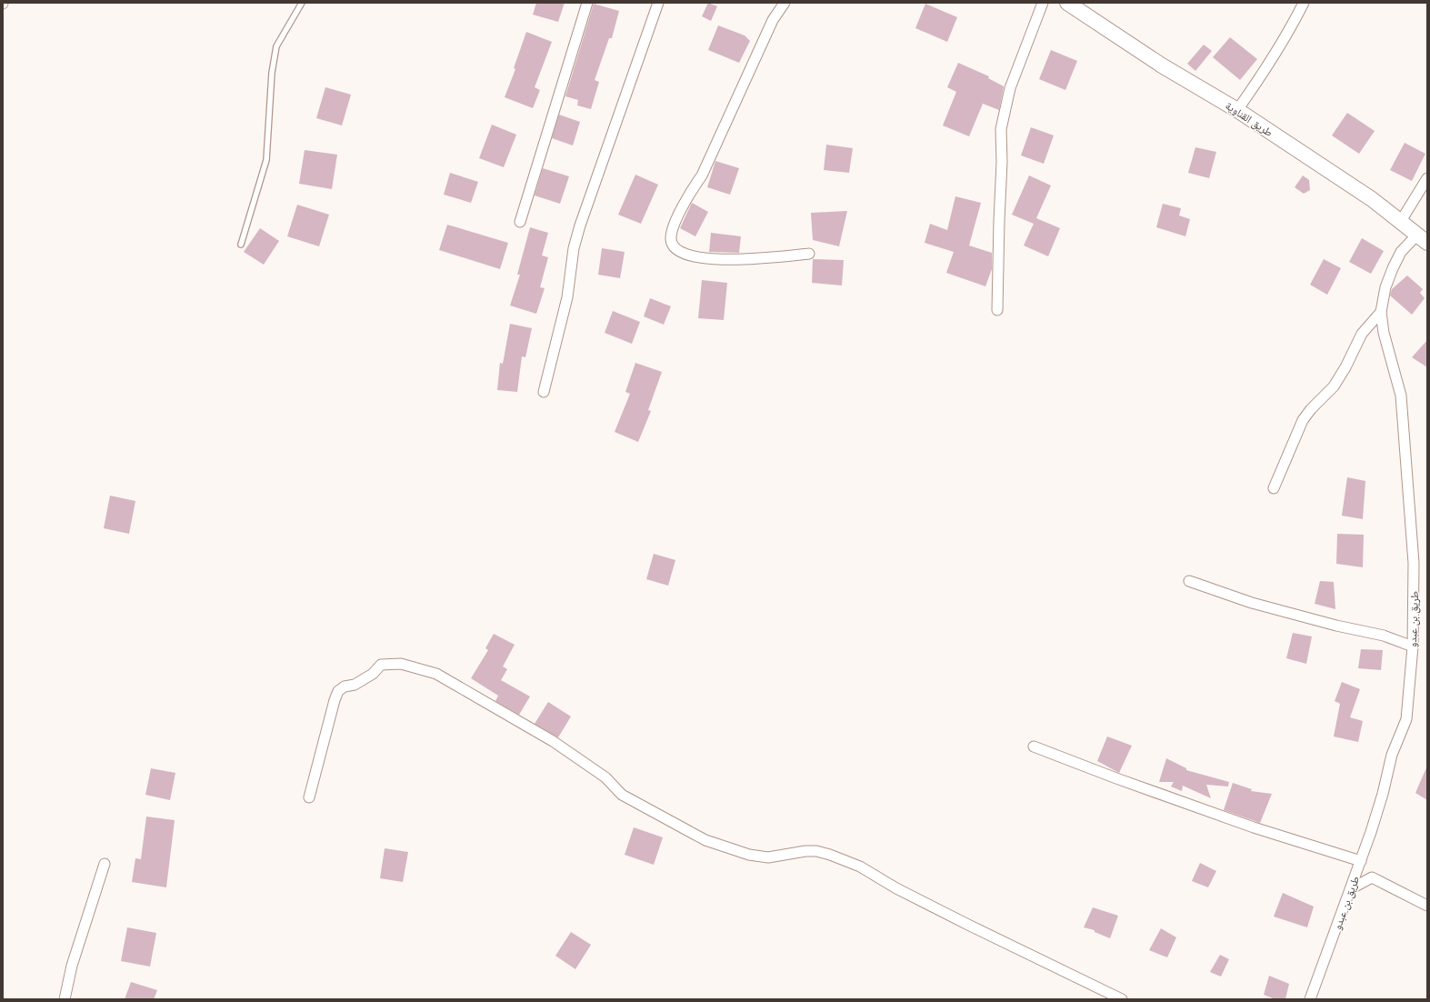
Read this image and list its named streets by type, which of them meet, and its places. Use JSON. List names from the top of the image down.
{
  "streets": {
    "street": ["طريق القناوية", "طريق بن عبدو"]
  },
  "crossings": [
    ["طريق القناوية", "طريق بن عبدو"]
  ]
}
